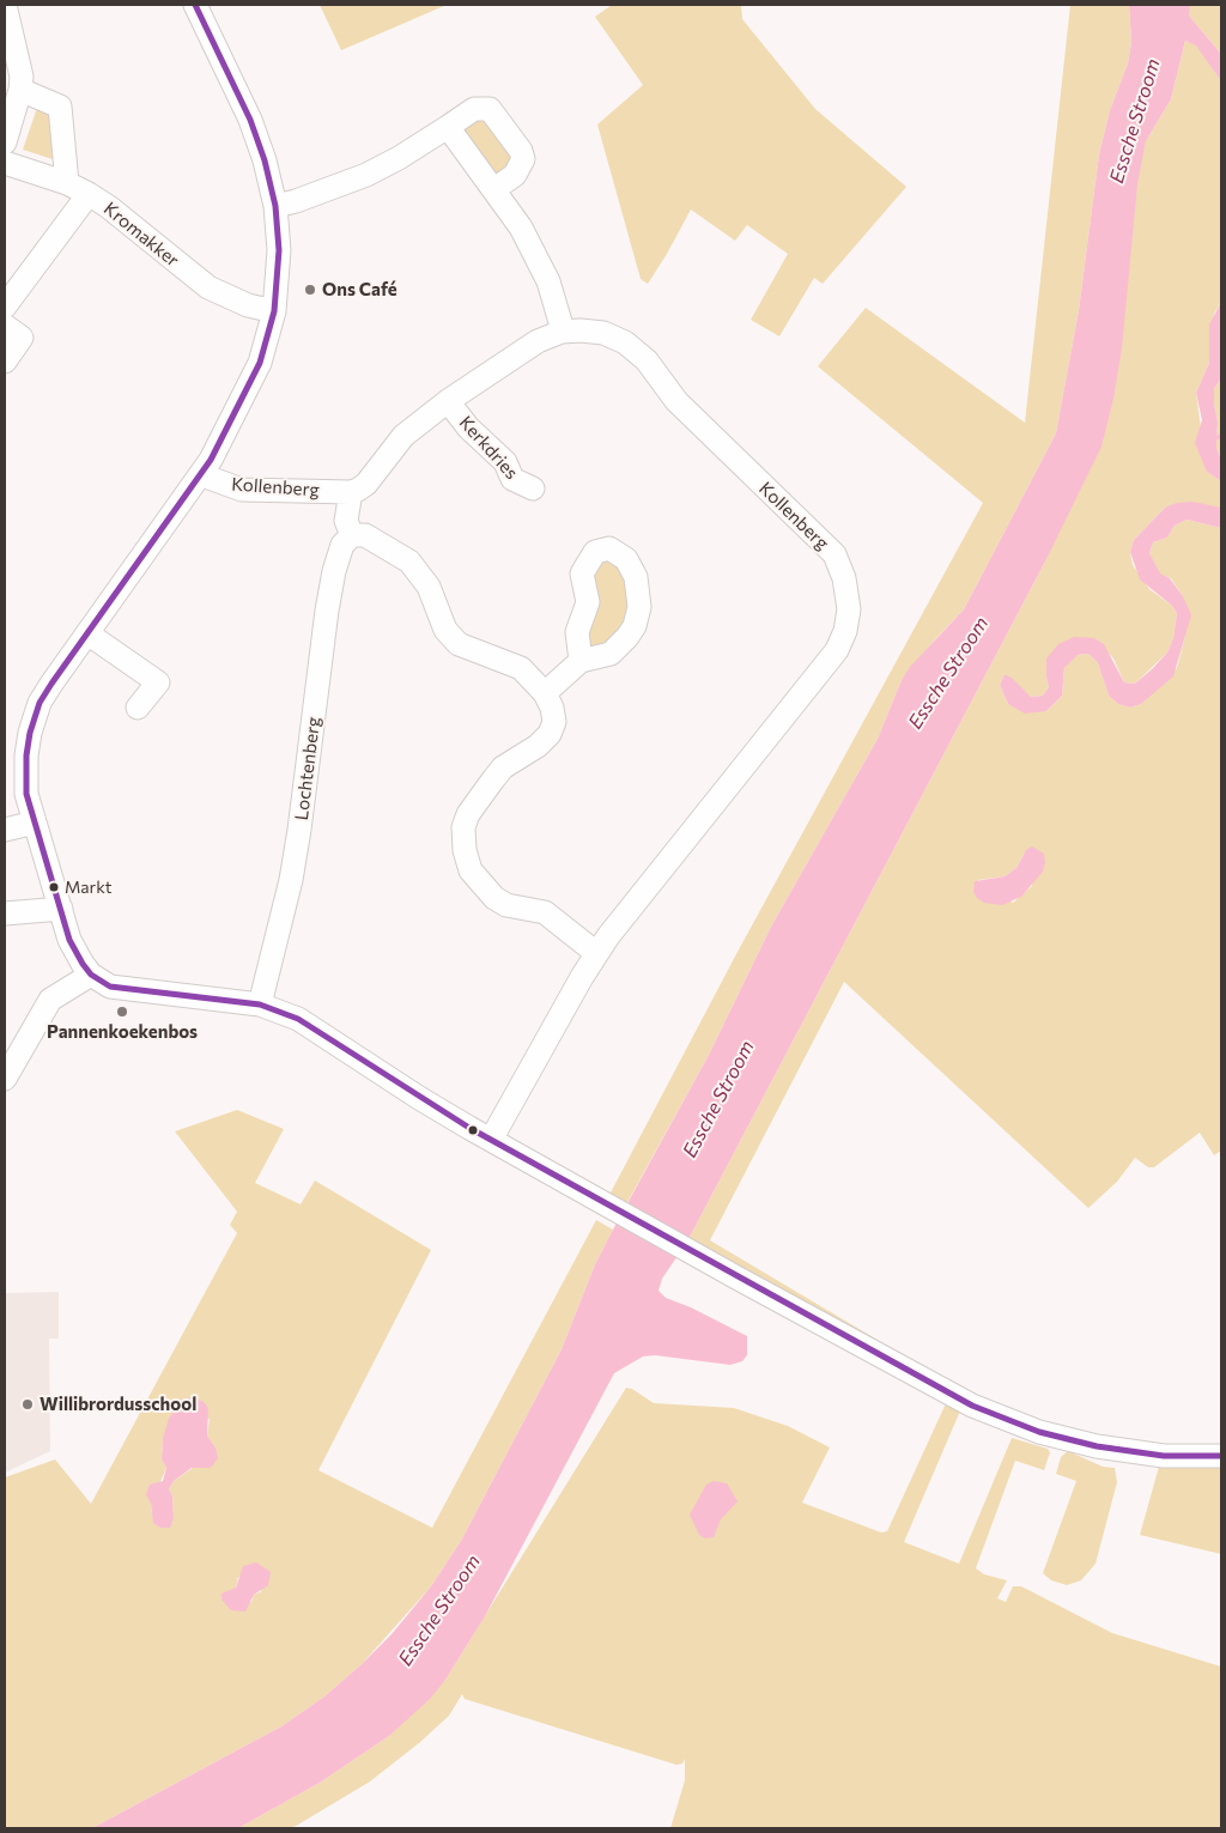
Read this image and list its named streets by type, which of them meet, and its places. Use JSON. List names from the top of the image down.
{
  "streets": {
    "street": [
      "Kromakker",
      "Kerkdries",
      "Kollenberg",
      "Lochtenberg"
    ]
  },
  "crossings": [
    ["Kerkdries", "Kollenberg"]
  ],
  "water": ["Essche Stroom"],
  "places": [
    "Ons Café",
    "Markt",
    "Pannenkoekenbos",
    "Willibrordusschool"
  ]
}
